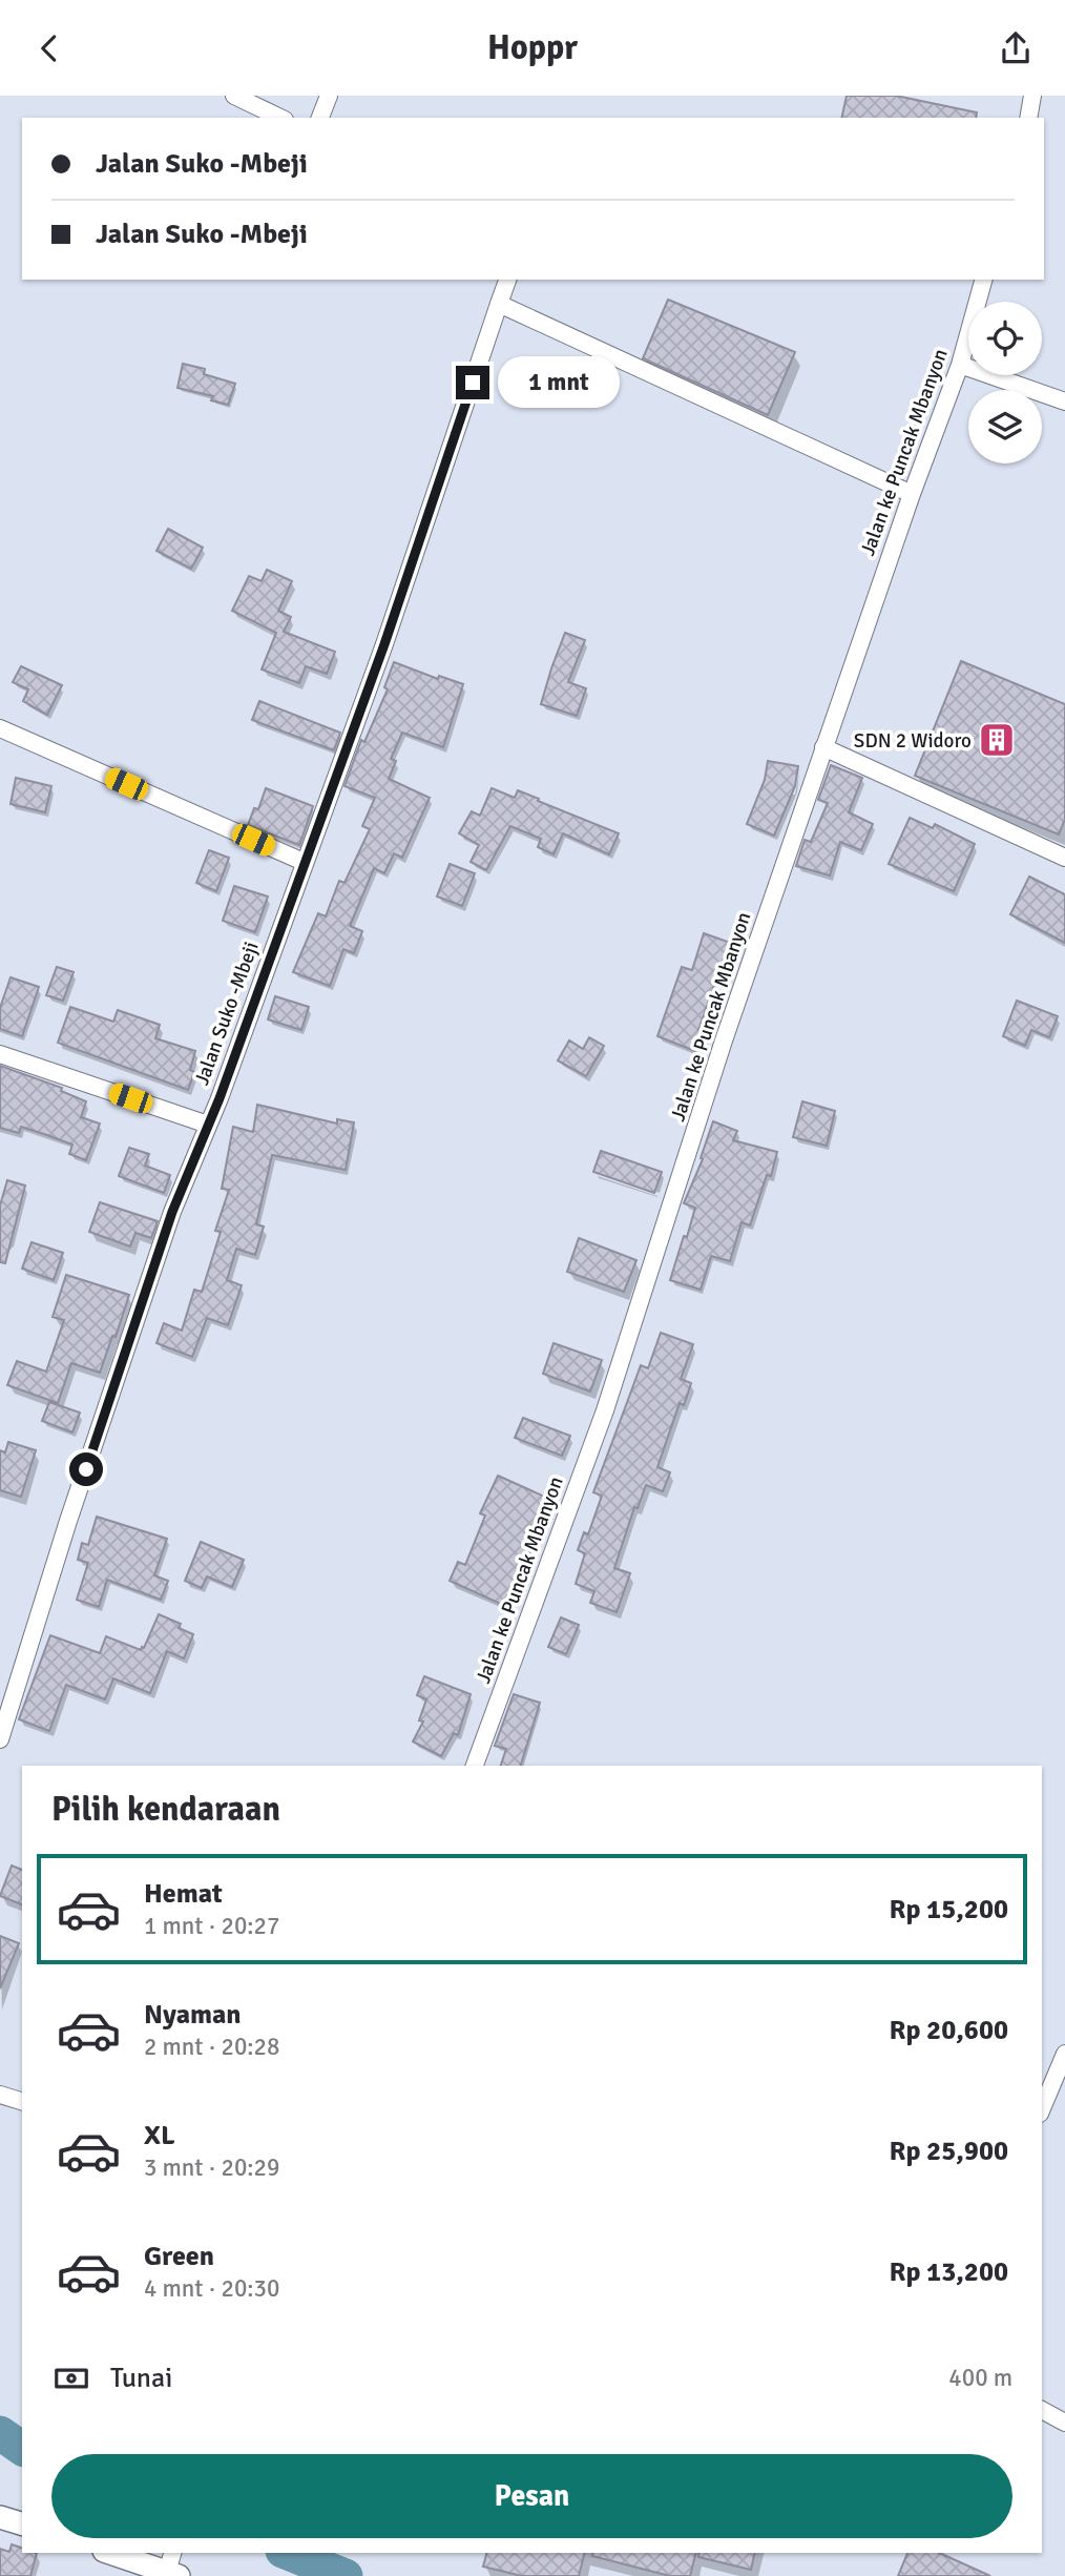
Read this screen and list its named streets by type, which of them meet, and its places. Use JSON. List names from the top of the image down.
{
  "streets": {
    "street": ["Jalan ke Puncak Mbanyon", "Jalan Suko -Mbeji"]
  },
  "places": {
    "building": ["SDN 2 Widoro"]
  },
  "page": {
    "header": "Hoppr",
    "banner": ["Jalan Suko -Mbeji", "Jalan Suko -Mbeji"],
    "bubble": "1 mnt",
    "heading": "Pilih kendaraan",
    "list": [
      {
        "name": "Hemat",
        "note": "1 mnt · 20:27",
        "value": "Rp 15,200"
      },
      {
        "name": "Nyaman",
        "note": "2 mnt · 20:28",
        "value": "Rp 20,600"
      },
      {
        "name": "XL",
        "note": "3 mnt · 20:29",
        "value": "Rp 25,900"
      },
      {
        "name": "Green",
        "note": "4 mnt · 20:30",
        "value": "Rp 13,200"
      }
    ],
    "pay": ["Tunai", "400 m"],
    "buttons": "Pesan"
  }
}
